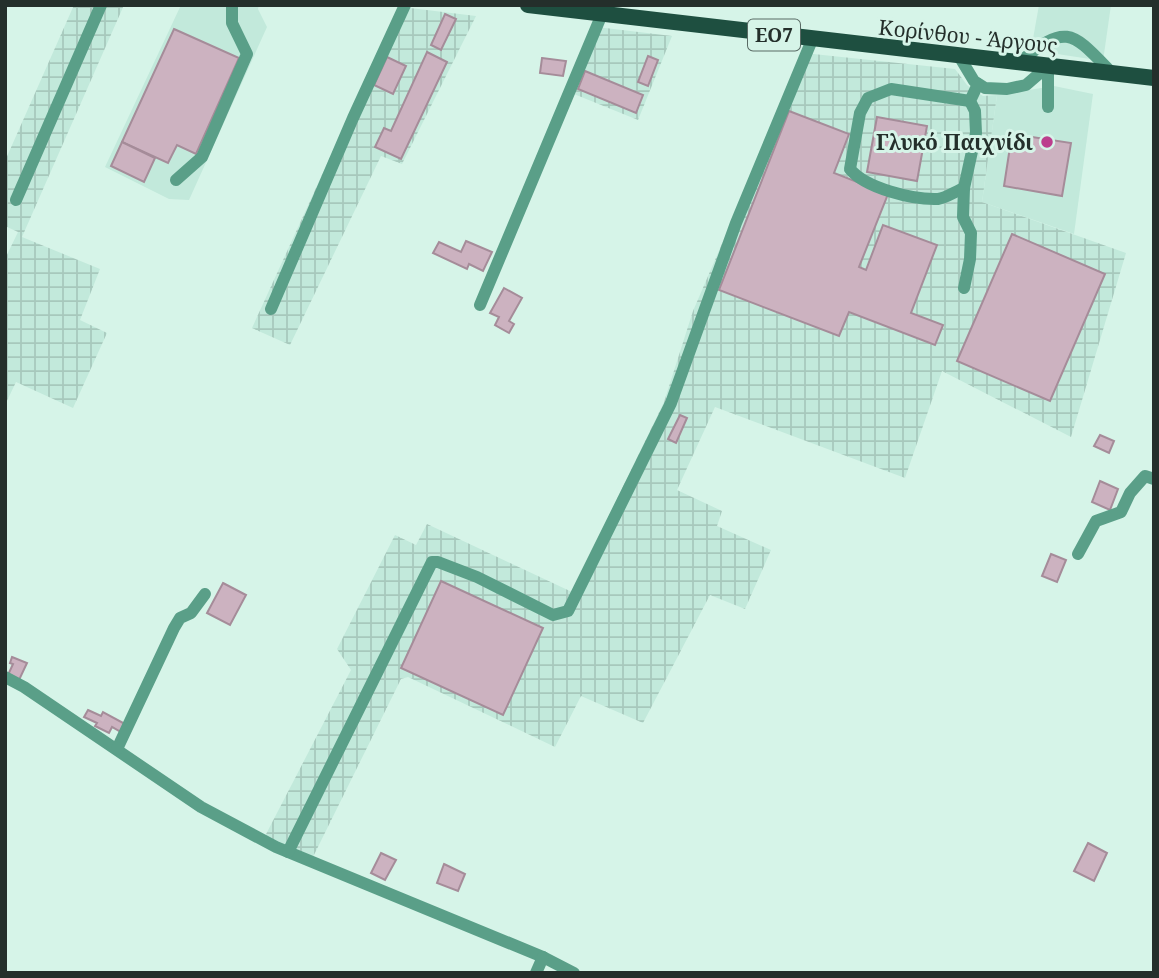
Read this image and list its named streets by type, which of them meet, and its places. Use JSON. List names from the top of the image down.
{
  "streets": {
    "main road": ["ΕΟ7", "Κορίνθου - Άργους"]
  },
  "places": ["Γλυκό Παιχνίδι"]
}
